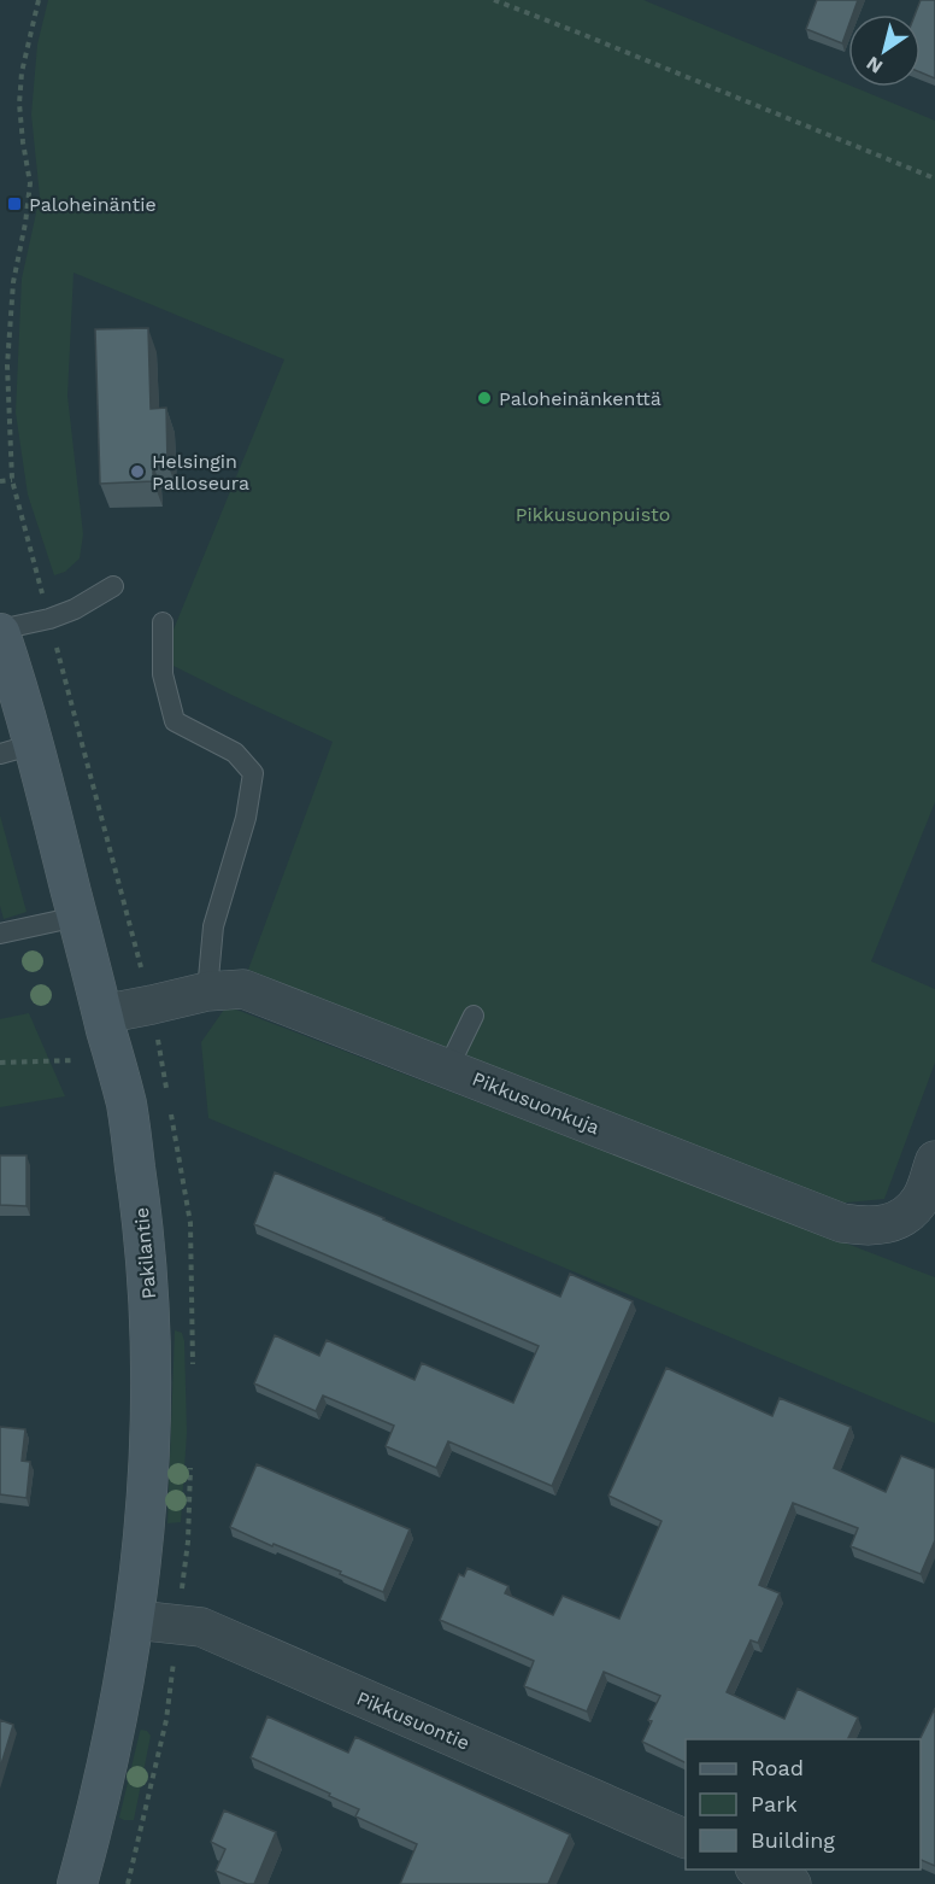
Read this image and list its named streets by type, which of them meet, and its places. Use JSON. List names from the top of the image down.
{
  "streets": {
    "main road": ["Pakilantie"],
    "street": ["Pikkusuonkuja", "Pikkusuontie"]
  },
  "crossings": [
    ["Pikkusuonkuja", "Pakilantie"],
    ["Pakilantie", "Pikkusuontie"]
  ],
  "parks": ["Pikkusuonpuisto"],
  "places": {
    "transit": ["Paloheinäntie"],
    "other": ["Paloheinänkenttä", "Helsingin Palloseura"]
  },
  "legend": ["Road", "Park", "Building"],
  "north": "bottom left"
}
